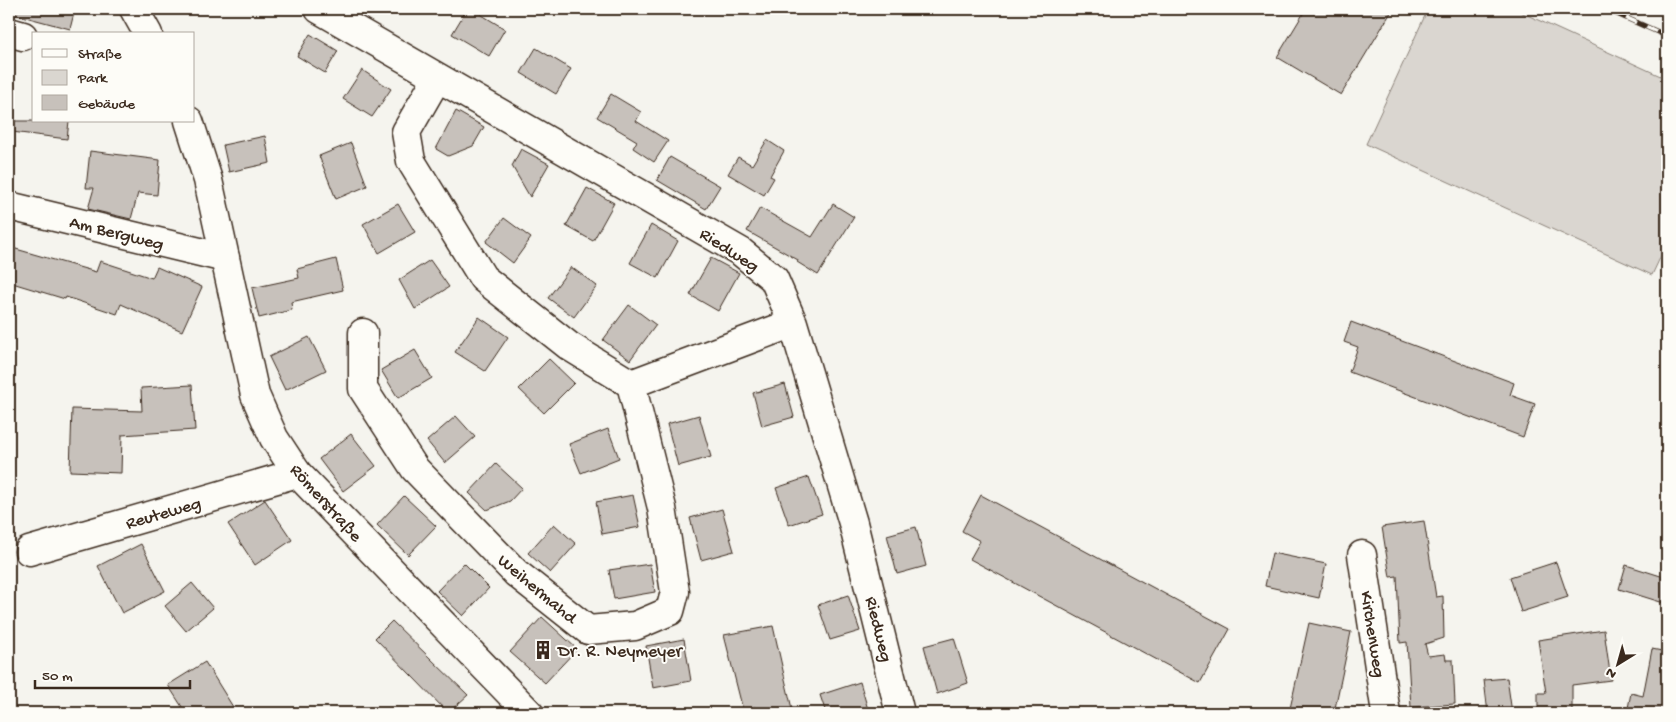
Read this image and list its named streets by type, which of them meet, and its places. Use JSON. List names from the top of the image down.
{
  "streets": {
    "street": [
      "Am Bergweg",
      "Riedweg",
      "Römerstraße",
      "Reuteweg",
      "Weihermahd",
      "Kirchenweg"
    ]
  },
  "crossings": [
    ["Am Bergweg", "Römerstraße"],
    ["Römerstraße", "Reuteweg"]
  ],
  "places": {
    "building": ["Dr. R. Neymeyer"]
  },
  "legend": ["Straße", "Park", "Gebäude"],
  "scale_bar": "50 m",
  "north": "bottom left"
}
